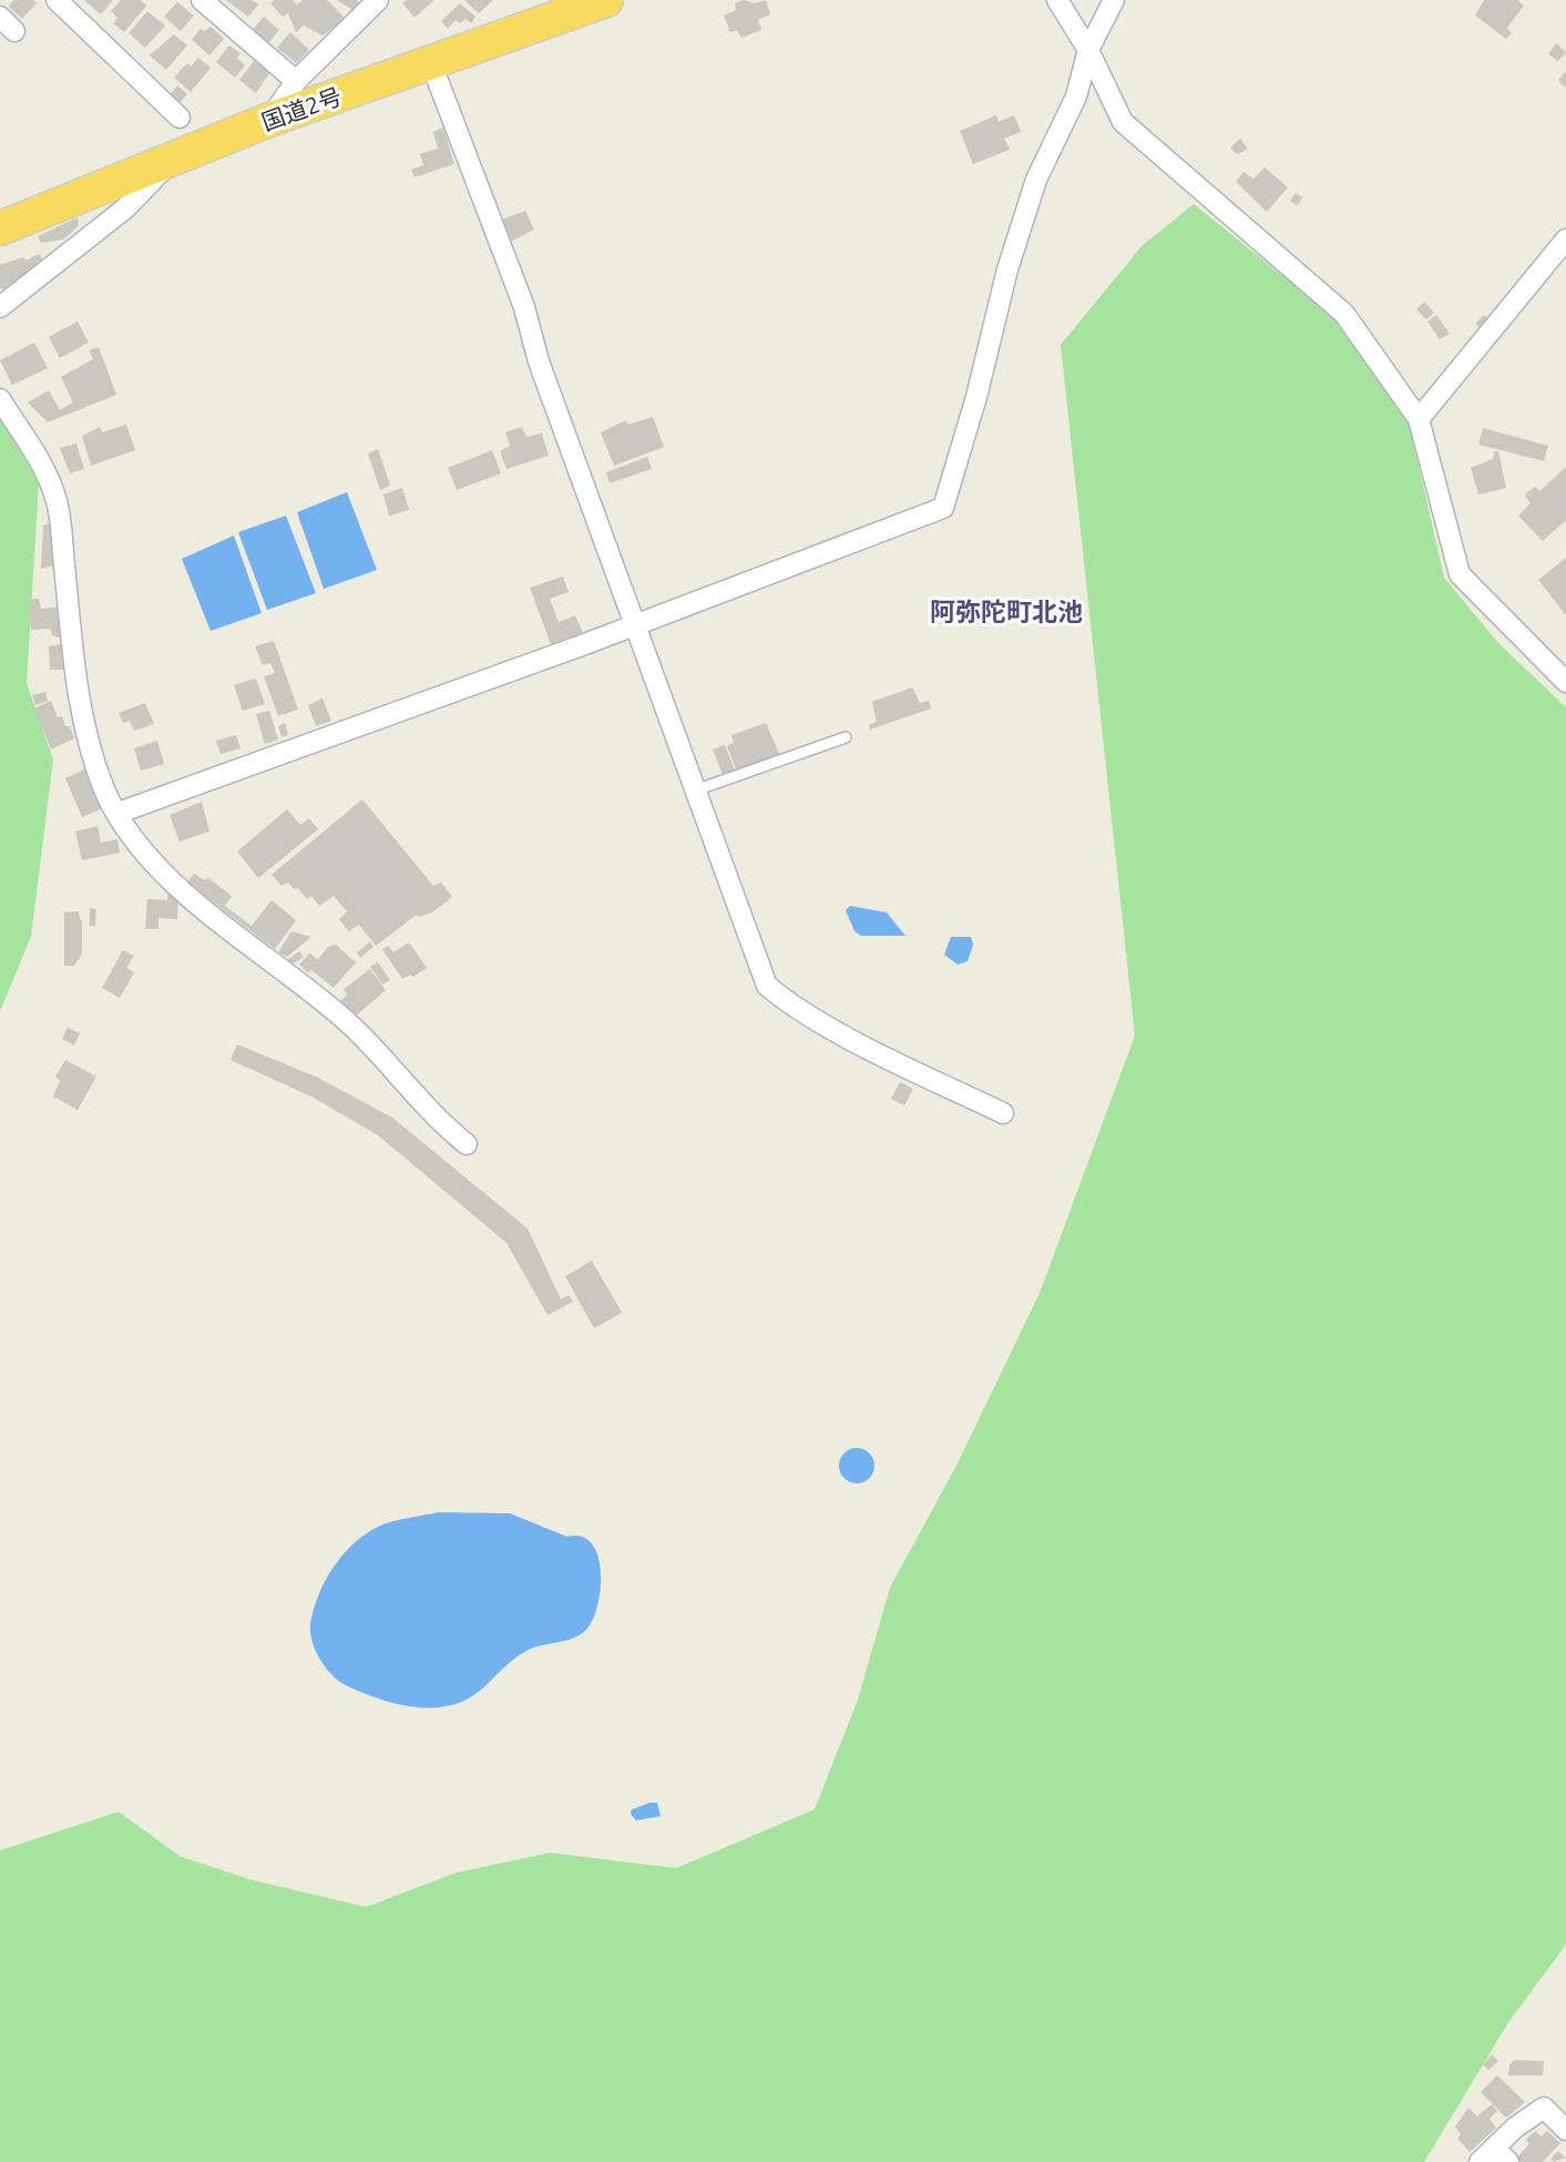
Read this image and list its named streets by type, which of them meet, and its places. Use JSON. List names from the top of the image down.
{
  "streets": {
    "highway": ["国道2号"]
  },
  "districts": ["阿弥陀町北池"]
}
